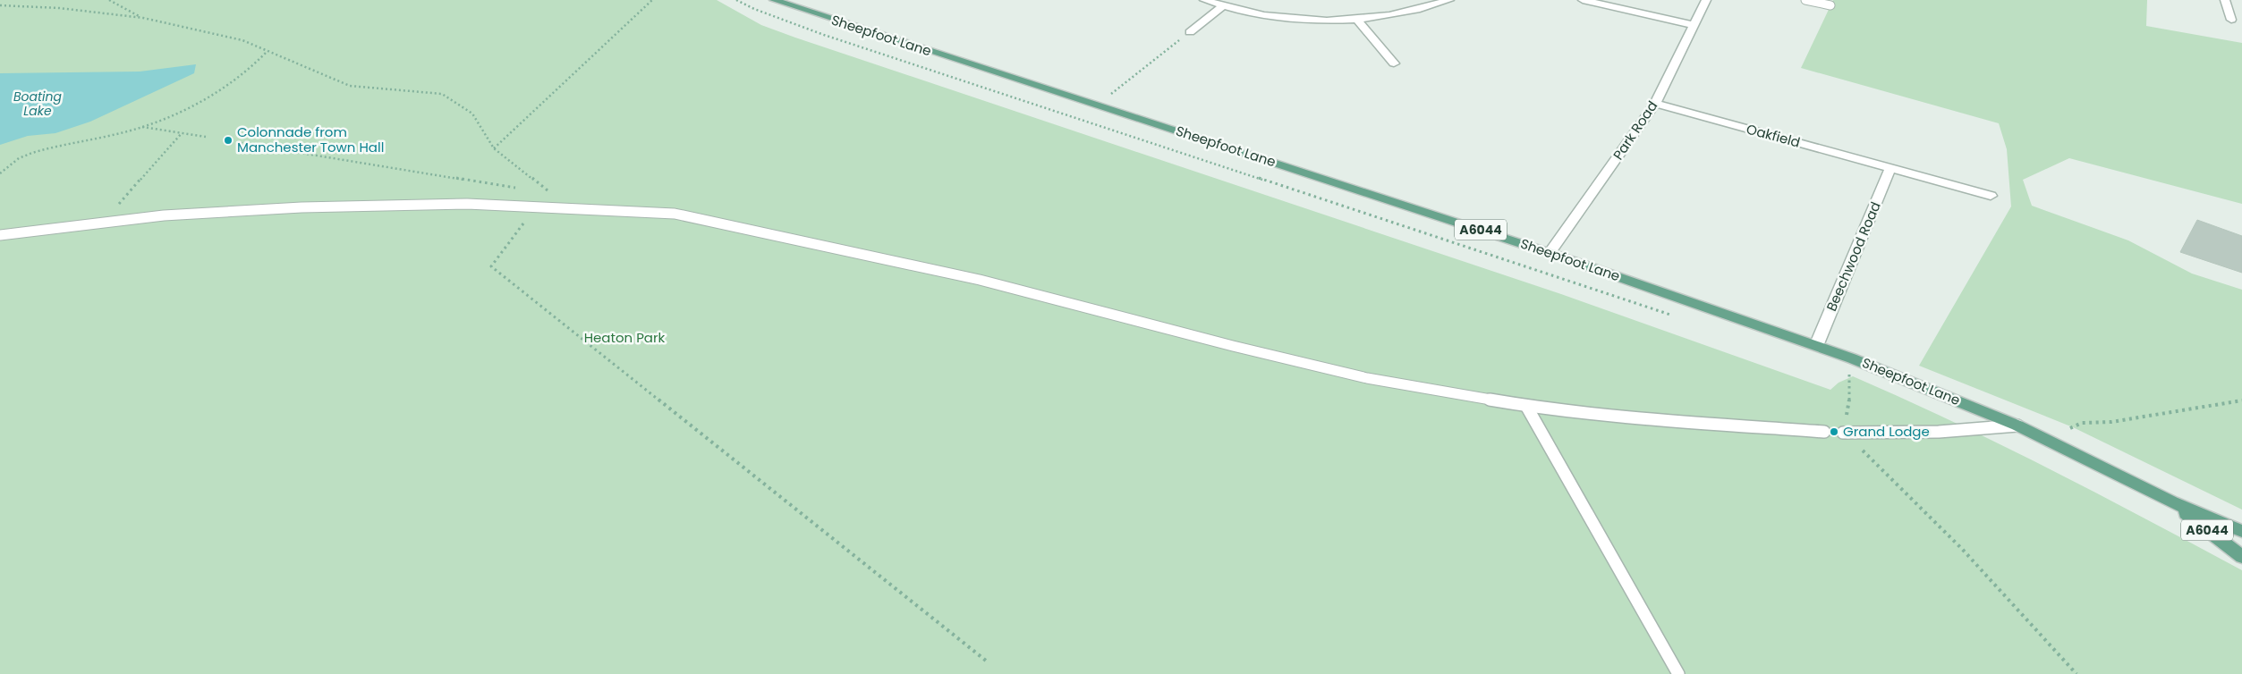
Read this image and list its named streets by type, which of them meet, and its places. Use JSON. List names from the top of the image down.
{
  "streets": {
    "main road": ["Sheepfoot Lane", "A6044"],
    "street": ["Park Road", "Oakfield", "Beechwood Road"]
  },
  "crossings": [
    ["Sheepfoot Lane", "Park Road"],
    ["Sheepfoot Lane", "Beechwood Road"],
    ["Park Road", "Oakfield"],
    ["Oakfield", "Beechwood Road"]
  ],
  "water": ["Boating Lake"],
  "parks": ["Heaton Park"],
  "places": ["Colonnade from Manchester Town Hall", "Grand Lodge"]
}
